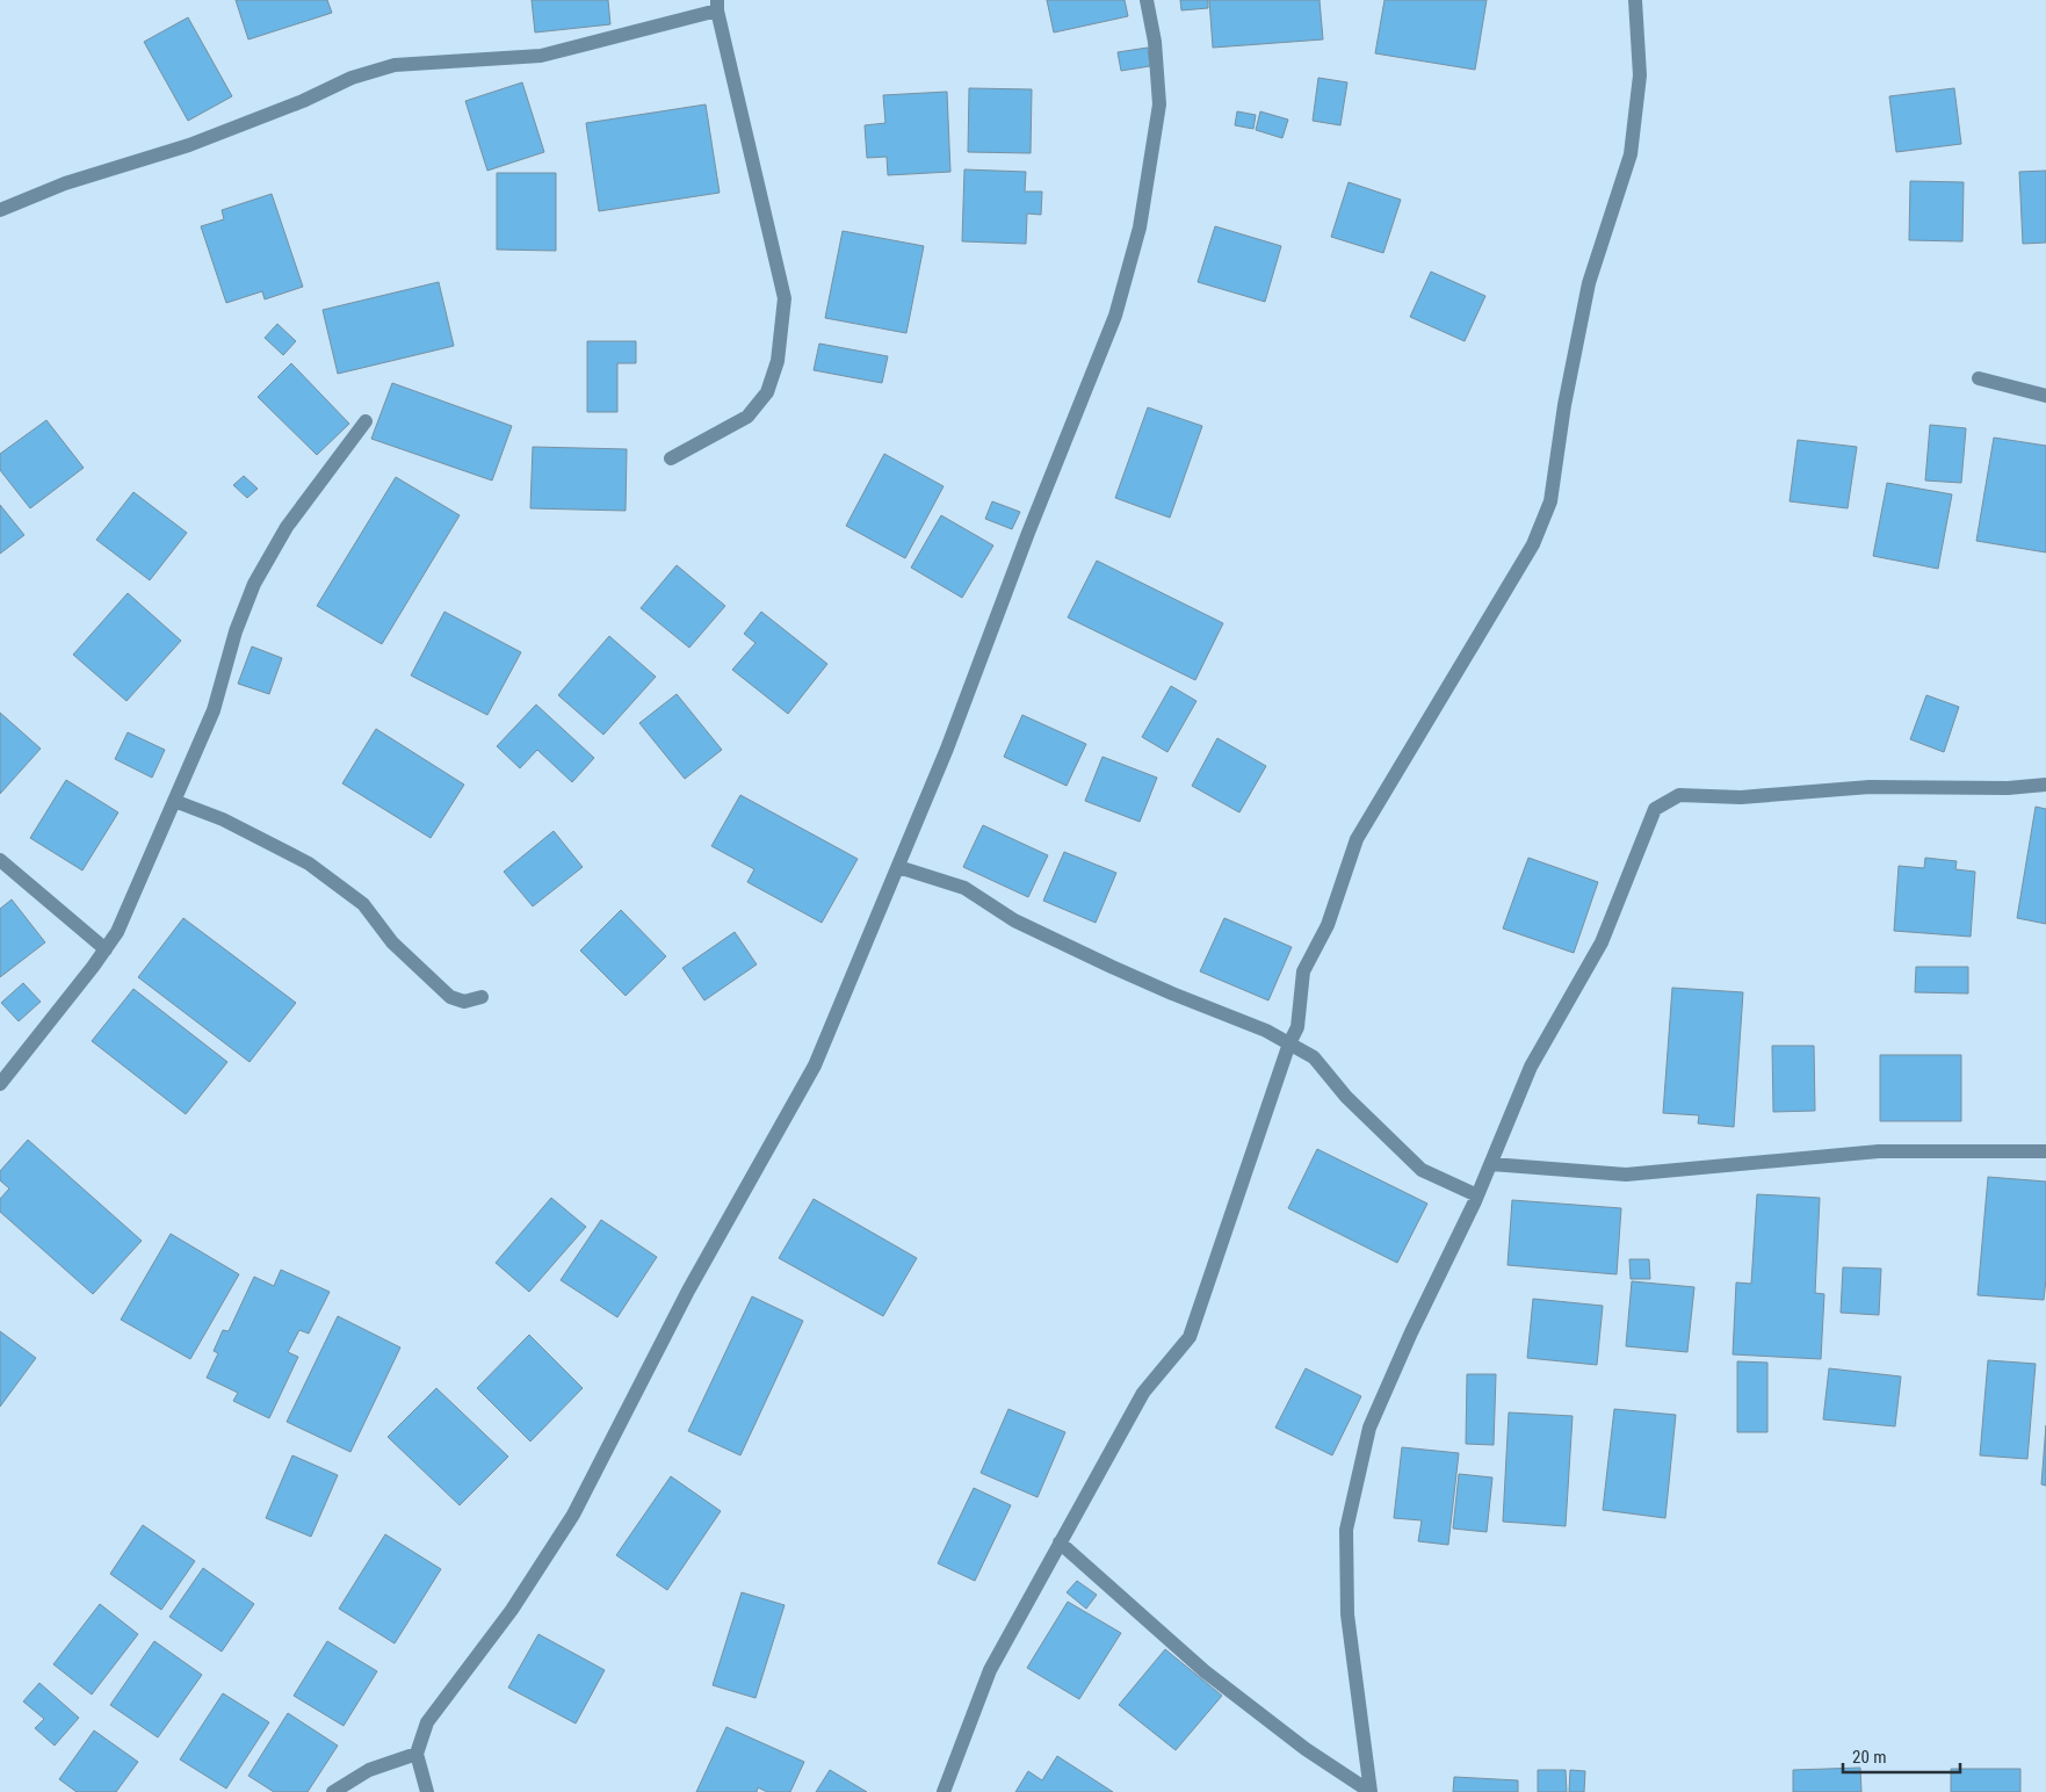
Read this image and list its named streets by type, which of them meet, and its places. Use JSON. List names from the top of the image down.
{
  "scale_bar": "20 m"
}
